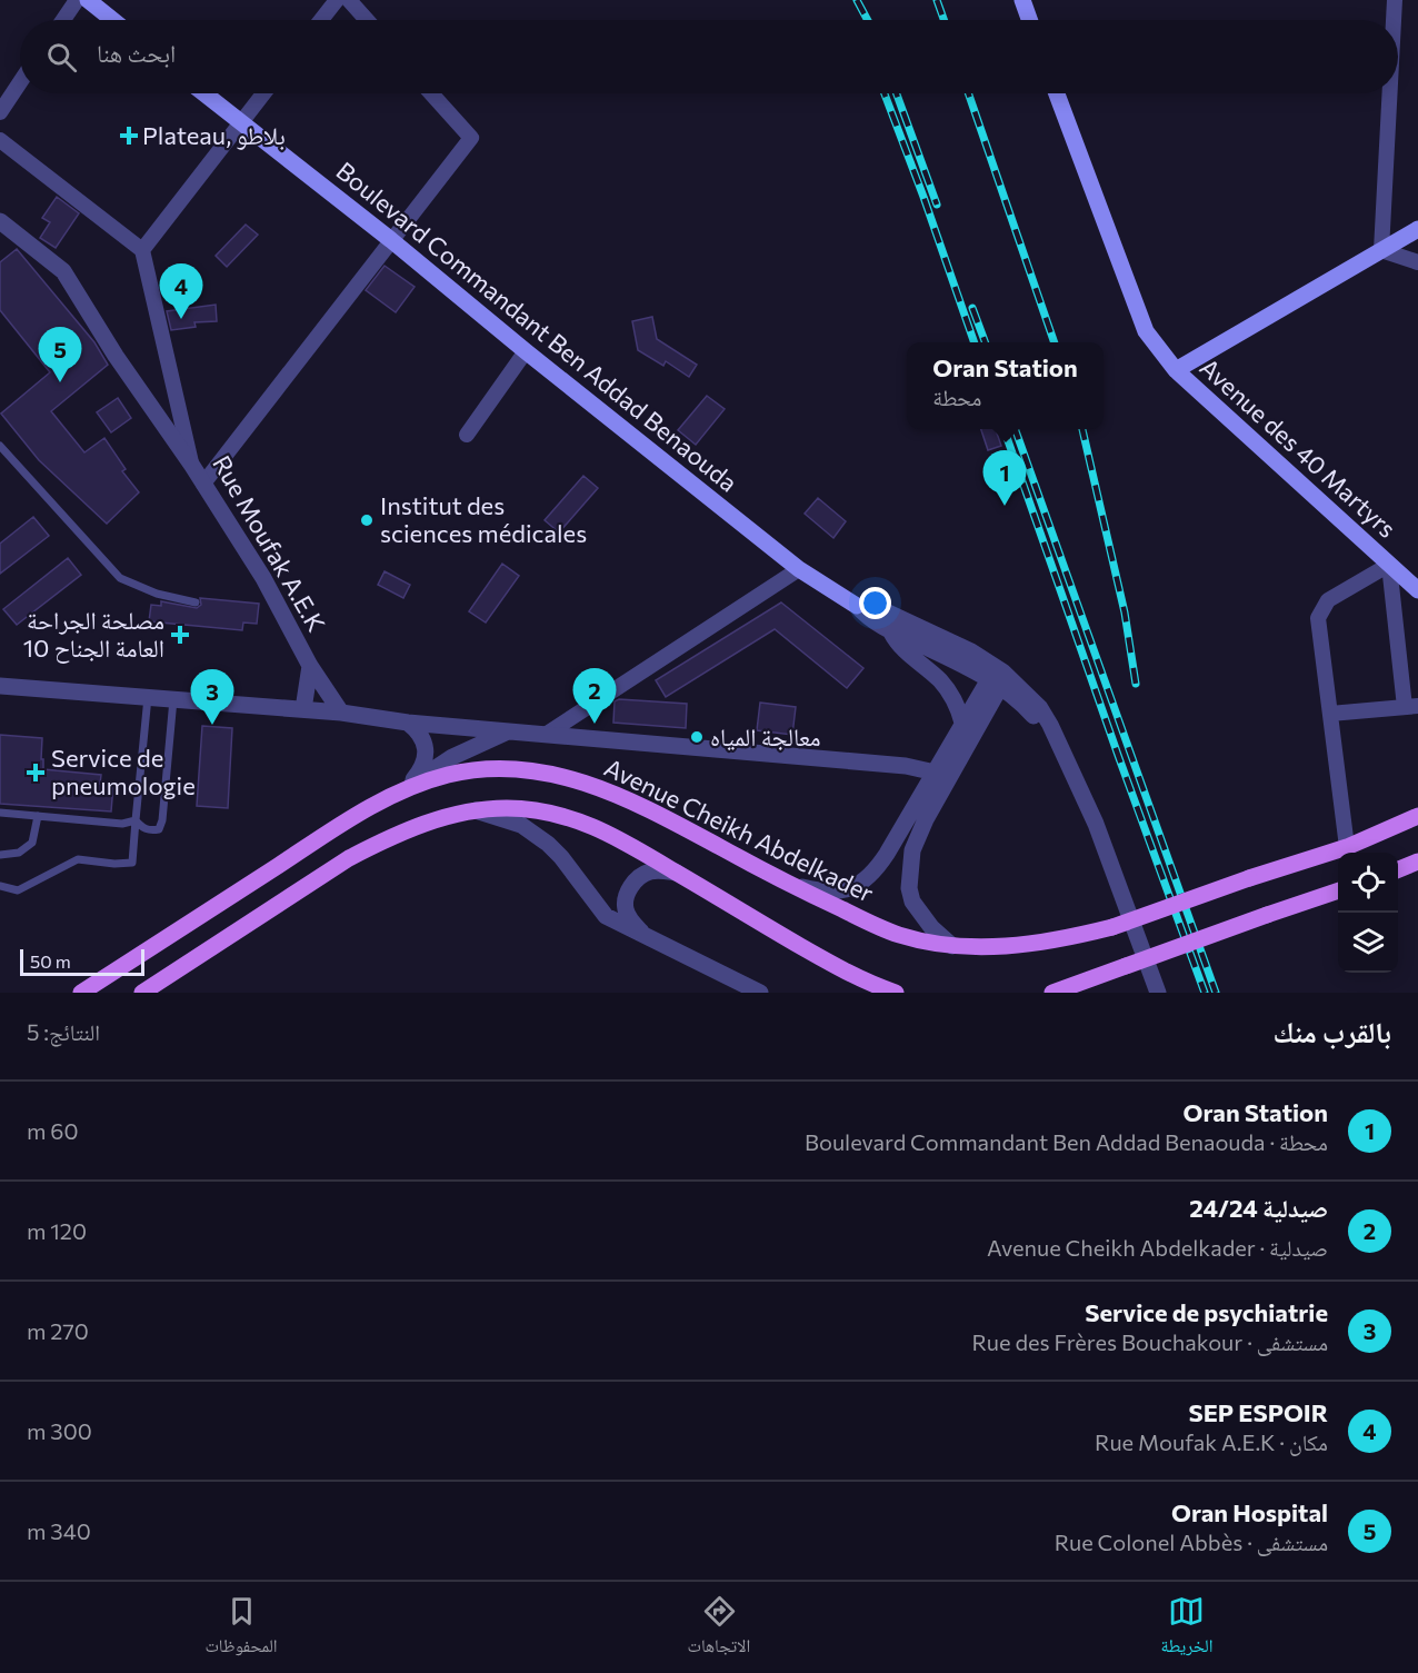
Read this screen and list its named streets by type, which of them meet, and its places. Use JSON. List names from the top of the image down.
{
  "streets": {
    "main road": ["Boulevard Commandant Ben Addad Benaouda", "Avenue des 40 Martyrs", "Avenue Cheikh Abdelkader"],
    "street": ["Rue Moufak A.E.K"]
  },
  "places": {
    "health": ["Plateau, بلاطو", "مصلحة الجراحة العامة الجناح 10", "Service de pneumologie"],
    "other": ["Institut des sciences médicales", "معالجة المياه"]
  },
  "scale_bar": "50 m",
  "page": {
    "search": "ابحث هنا",
    "pins": [
      "4",
      "5",
      "1",
      "2",
      "3"
    ],
    "popup": ["Oran Station", "محطة"],
    "scale": "50 m",
    "heading": ["بالقرب منك", "النتائج: 5"],
    "list": [
      {
        "mark": "1",
        "name": "Oran Station",
        "note": "محطة · Boulevard Commandant Ben Addad Benaouda",
        "value": "60 m"
      },
      {
        "mark": "2",
        "name": "صيدلية 24/24",
        "note": "صيدلية · Avenue Cheikh Abdelkader",
        "value": "120 m"
      },
      {
        "mark": "3",
        "name": "Service de psychiatrie",
        "note": "مستشفى · Rue des Frères Bouchakour",
        "value": "270 m"
      },
      {
        "mark": "4",
        "name": "SEP ESPOIR",
        "note": "مكان · Rue Moufak A.E.K",
        "value": "300 m"
      },
      {
        "mark": "5",
        "name": "Oran Hospital",
        "note": "مستشفى · Rue Colonel Abbès",
        "value": "340 m"
      }
    ],
    "nav": ["الخريطة", "الاتجاهات", "المحفوظات"]
  }
}
